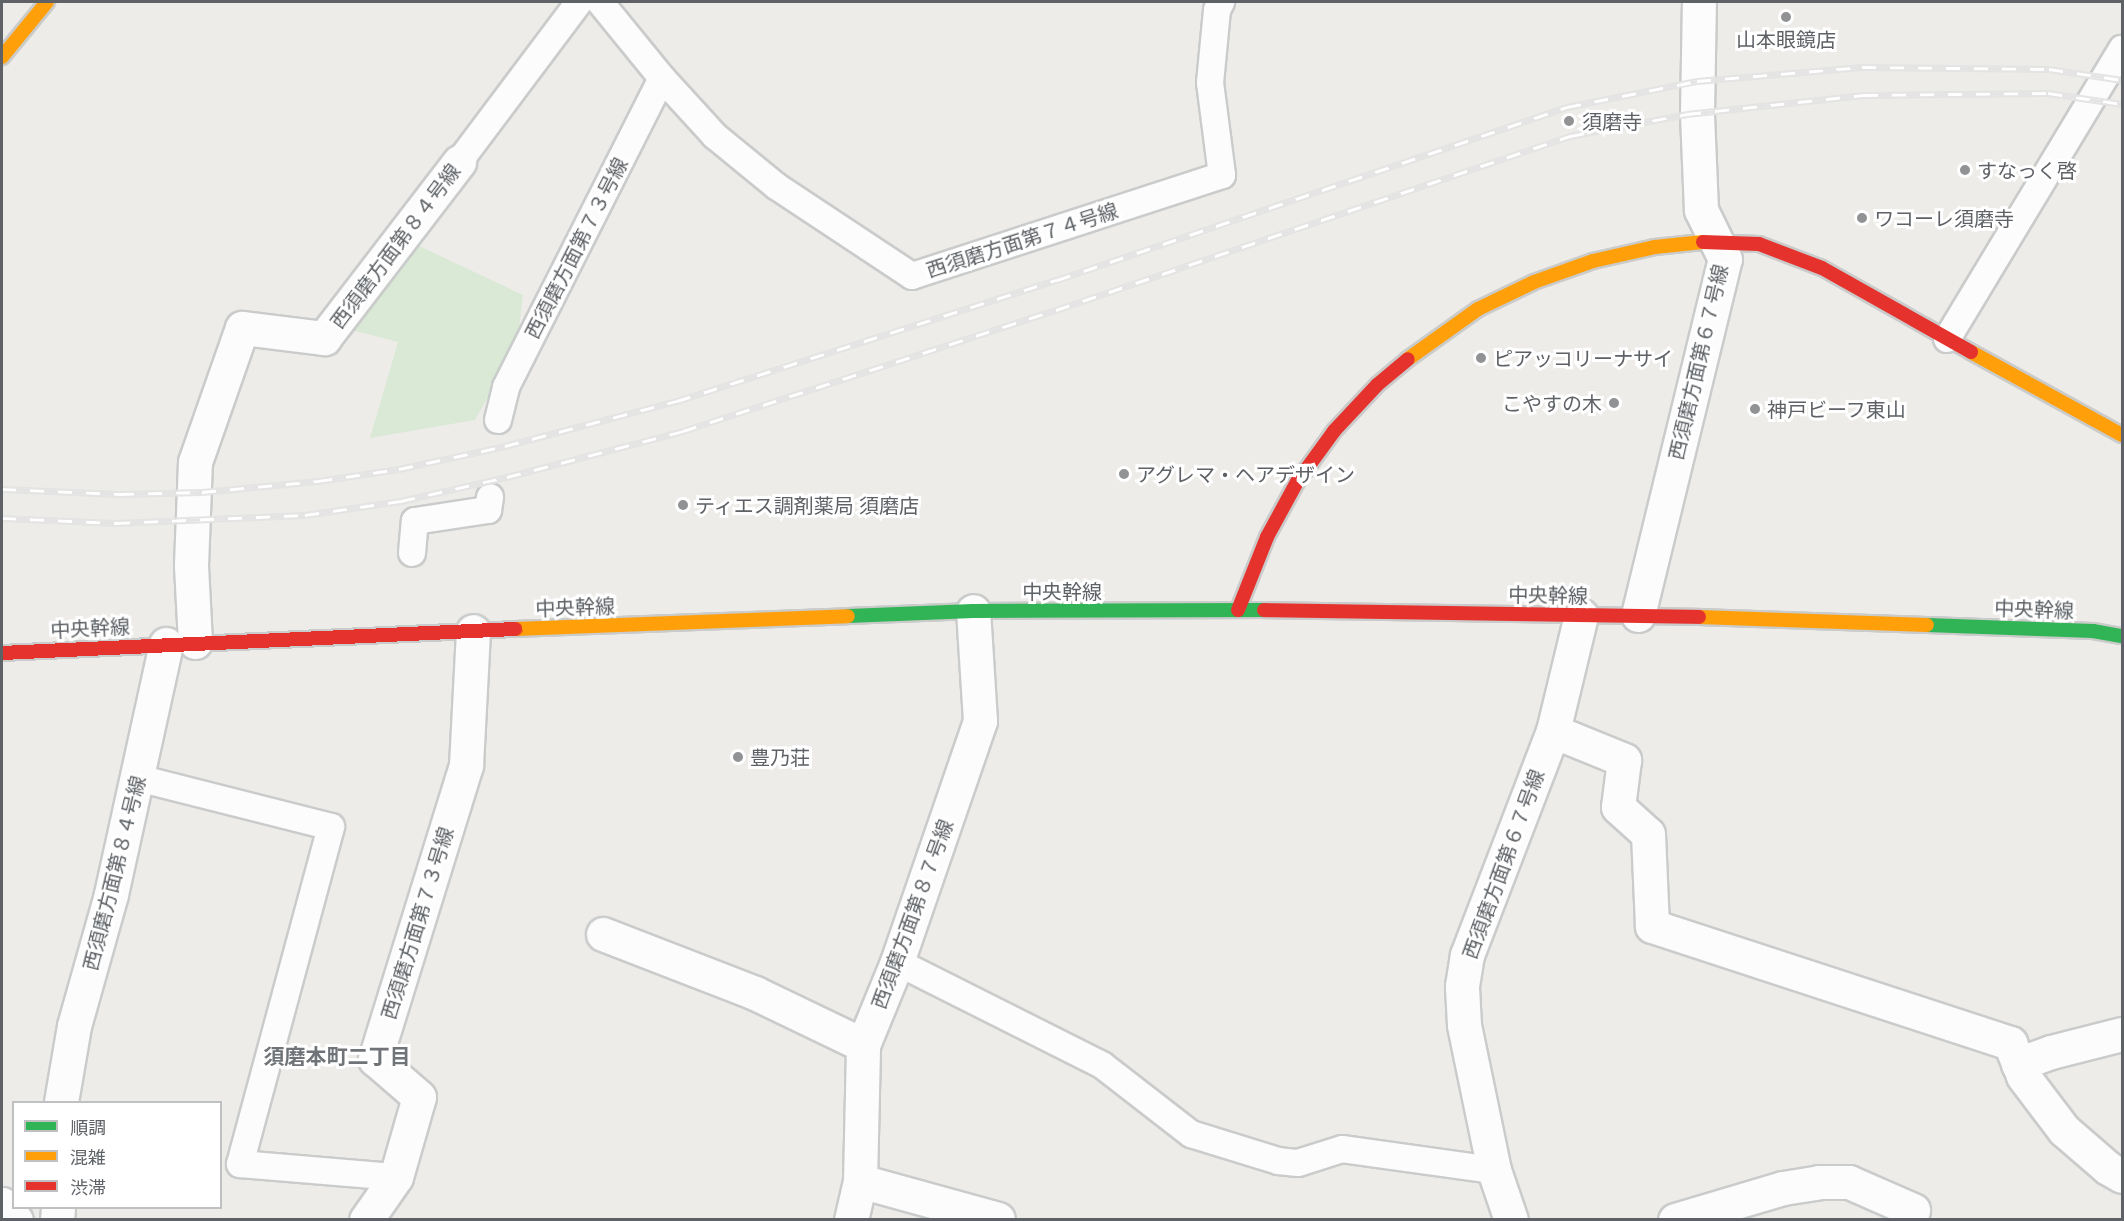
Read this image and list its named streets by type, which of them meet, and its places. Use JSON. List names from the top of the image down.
{
  "streets": {
    "street": [
      "西須磨方面第８４号線",
      "西須磨方面第７３号線",
      "西須磨方面第６７号線",
      "中央幹線",
      "西須磨方面第８７号線"
    ],
    "lane": ["西須磨方面第７４号線"]
  },
  "crossings": [
    ["西須磨方面第７４号線", "西須磨方面第７３号線"],
    ["西須磨方面第８４号線", "中央幹線"],
    ["西須磨方面第７３号線", "中央幹線"],
    ["西須磨方面第６７号線", "中央幹線"],
    ["中央幹線", "西須磨方面第８７号線"]
  ],
  "districts": ["須磨本町二丁目"],
  "places": [
    "山本眼鏡店",
    "須磨寺",
    "すなっく啓",
    "ワコーレ須磨寺",
    "ピアッコリーナサイ",
    "こやすの木",
    "神戸ビーフ東山",
    "アグレマ・ヘアデザイン",
    "ティエス調剤薬局 須磨店",
    "豊乃荘"
  ],
  "legend": ["順調", "混雑", "渋滞"]
}
